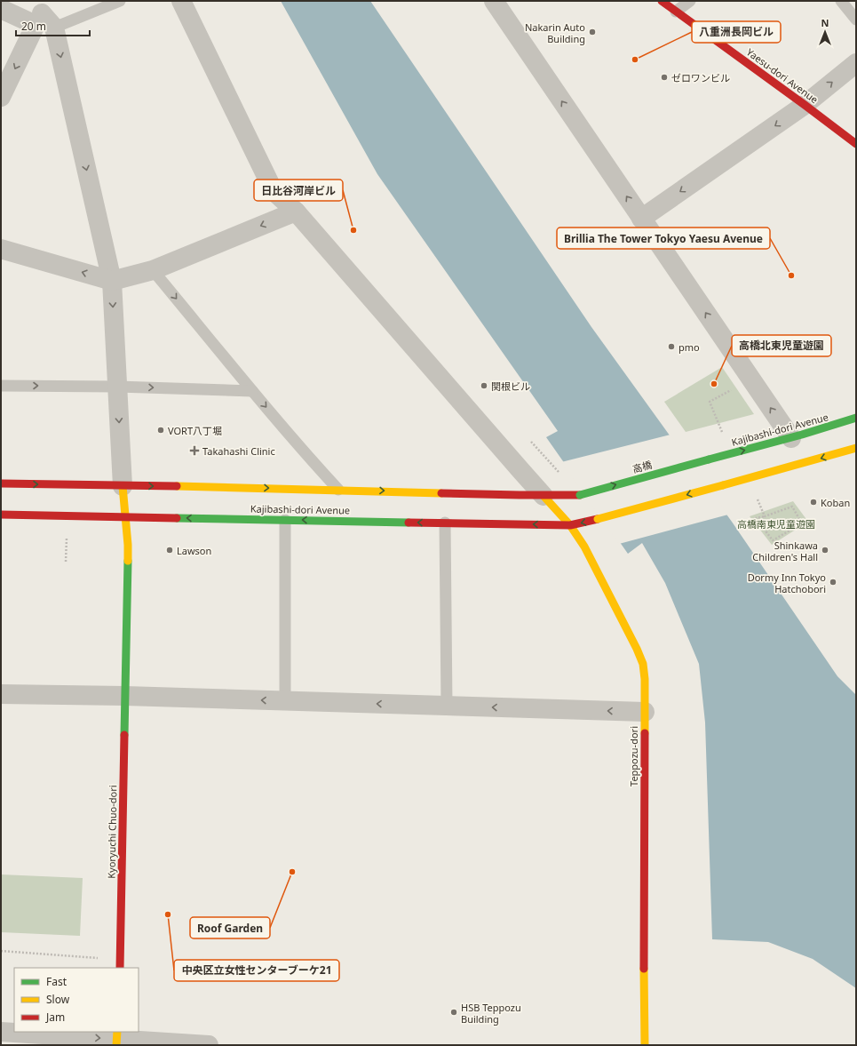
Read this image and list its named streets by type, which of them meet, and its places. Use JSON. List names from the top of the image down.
{
  "streets": {
    "street": [
      "Yaesu-dori Avenue",
      "Kajibashi-dori Avenue",
      "高橋",
      "Teppozu-dori",
      "Kyoryuchi Chuo-dori"
    ]
  },
  "crossings": [
    ["Kajibashi-dori Avenue", "高橋"],
    ["Kajibashi-dori Avenue", "Teppozu-dori"],
    ["Kajibashi-dori Avenue", "Kyoryuchi Chuo-dori"]
  ],
  "one_way": ["高橋"],
  "parks": ["高橋南東児童遊園"],
  "places": {
    "other": [
      "Nakarin Auto Building",
      "八重洲長岡ビル",
      "ゼロワンビル",
      "日比谷河岸ビル",
      "Brillia The Tower Tokyo Yaesu Avenue",
      "pmo",
      "高橋北東児童遊園",
      "関根ビル",
      "VORT八丁堀",
      "Koban",
      "Lawson",
      "Shinkawa Children's Hall",
      "Dormy Inn Tokyo Hatchobori",
      "Roof Garden",
      "中央区立女性センターブーケ21",
      "HSB Teppozu Building"
    ],
    "health": ["Takahashi Clinic"]
  },
  "legend": ["Fast", "Slow", "Jam"],
  "scale_bar": "20 m",
  "north": "top"
}
